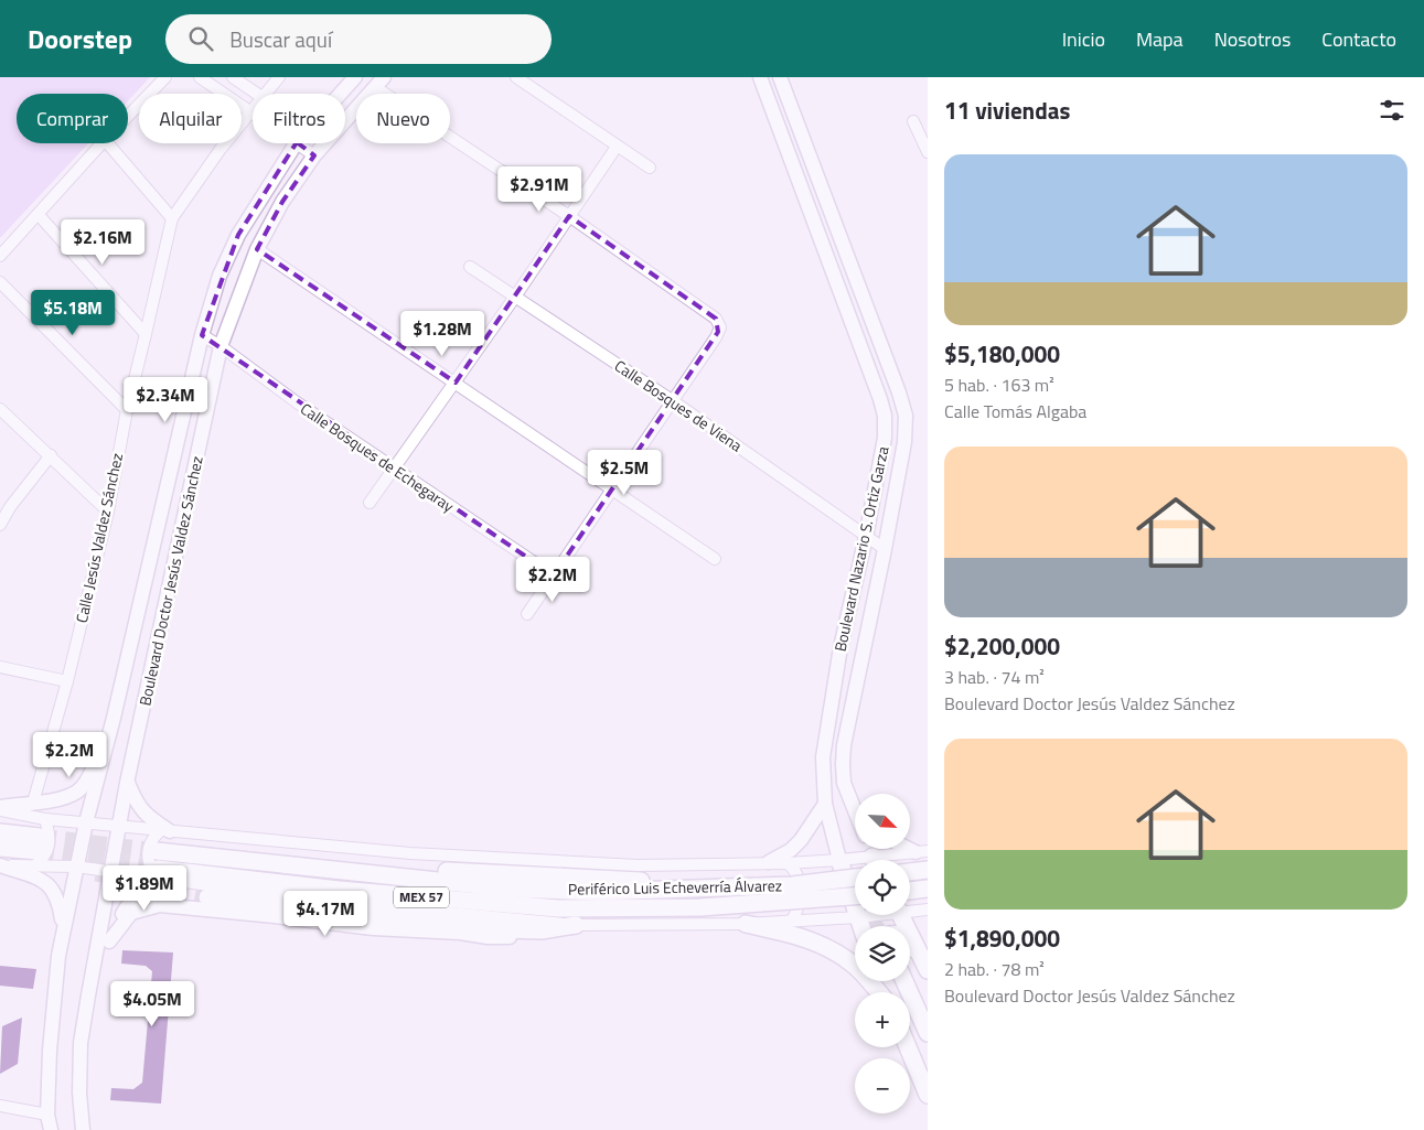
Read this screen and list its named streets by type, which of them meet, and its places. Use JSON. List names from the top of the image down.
{
  "streets": {
    "highway": ["Boulevard Nazario S. Ortiz Garza", "Periférico Luis Echeverría Álvarez", "MEX 57"],
    "main road": ["Boulevard Doctor Jesús Valdez Sánchez"],
    "street": ["Calle Bosques de Viena", "Calle Bosques de Echegaray", "Calle Jesús Valdez Sánchez"]
  },
  "crossings": [
    ["Calle Bosques de Viena", "Boulevard Nazario S. Ortiz Garza"],
    ["Calle Bosques de Echegaray", "Boulevard Doctor Jesús Valdez Sánchez"]
  ],
  "north": "bottom right",
  "page": {
    "header": "Doorstep",
    "search": "Buscar aquí",
    "nav": [
      "Inicio",
      "Mapa",
      "Nosotros",
      "Contacto"
    ],
    "heading": "11 viviendas",
    "chip": [
      "Comprar",
      "Alquilar",
      "Filtros",
      "Nuevo"
    ],
    "list": [
      {
        "name": "$5,180,000",
        "note": "5 hab. · 163 m² · Calle Tomás Algaba"
      },
      {
        "name": "$2,200,000",
        "note": "3 hab. · 74 m² · Boulevard Doctor Jesús Valdez Sánchez"
      },
      {
        "name": "$1,890,000",
        "note": "2 hab. · 78 m² · Boulevard Doctor Jesús Valdez Sánchez"
      }
    ],
    "price": [
      "$2.91M",
      "$2.16M",
      "$5.18M",
      "$1.28M",
      "$2.34M",
      "$2.5M",
      "$2.2M",
      "$2.2M",
      "$1.89M",
      "$4.17M",
      "$4.05M"
    ],
    "map_buttons": ["+", "−"]
  }
}
